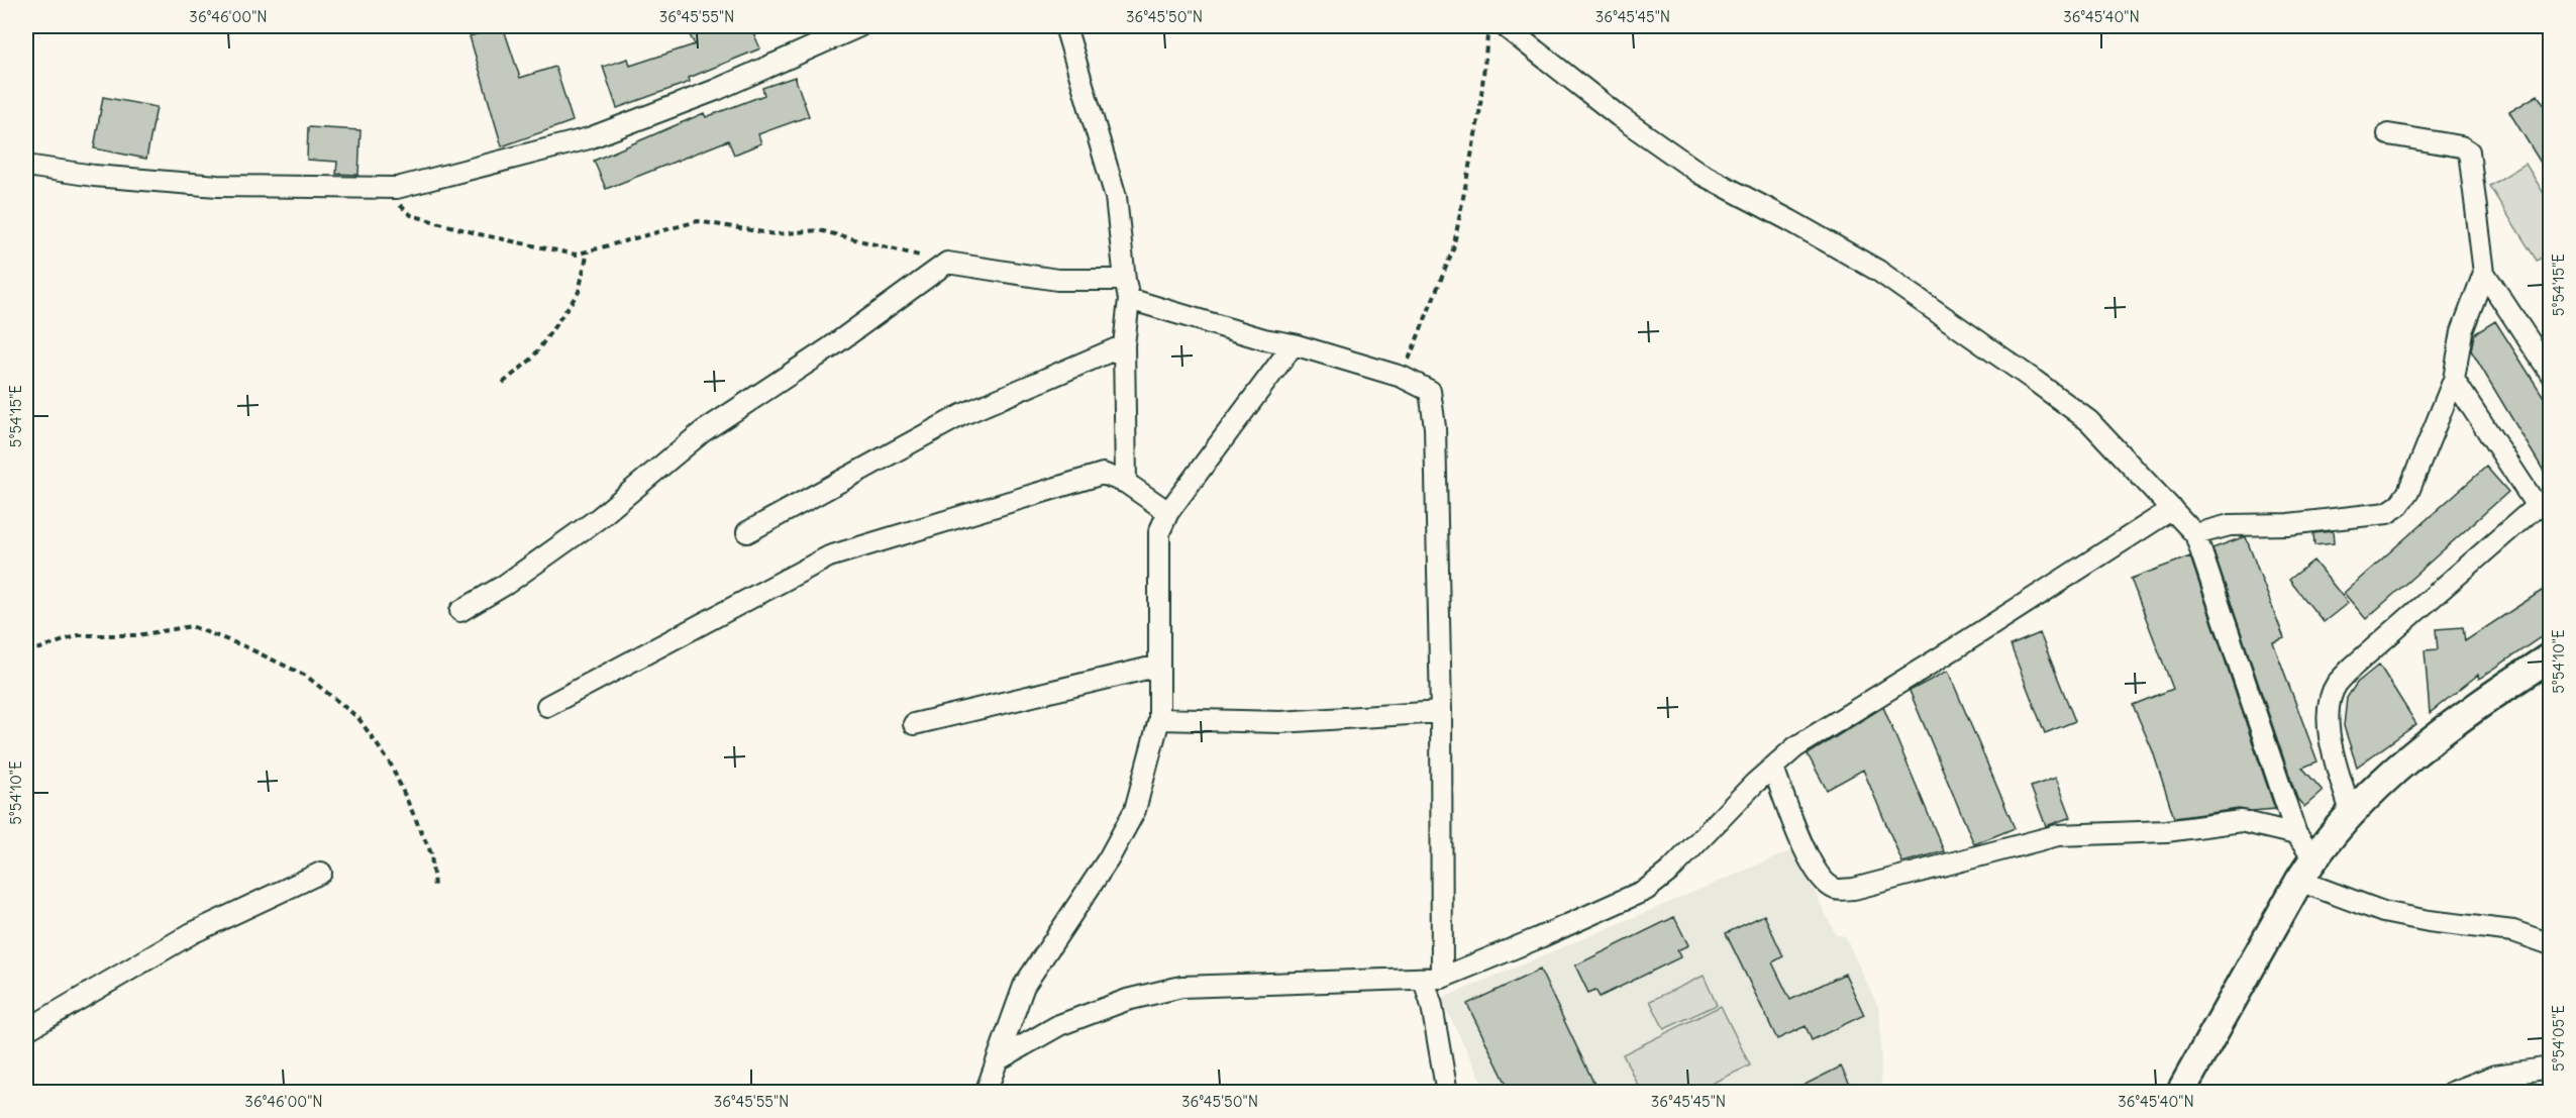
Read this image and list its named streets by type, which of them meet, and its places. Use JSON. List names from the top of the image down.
{
  "coordinates": [
    "36°46'00\"N",
    "36°45'55\"N",
    "36°45'50\"N",
    "36°45'45\"N",
    "36°45'40\"N",
    "5°54'15\"E",
    "5°54'10\"E",
    "5°54'05\"E"
  ]
}
